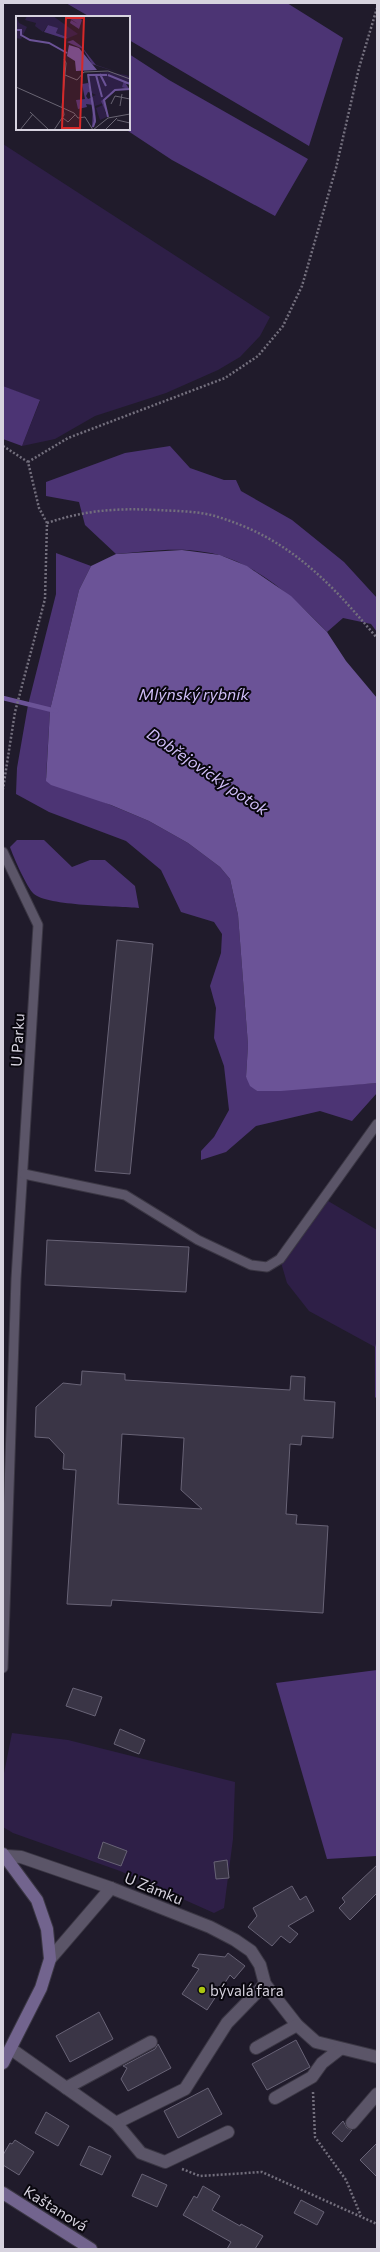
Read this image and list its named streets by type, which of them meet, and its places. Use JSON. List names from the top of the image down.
{
  "streets": {
    "street": ["U Zámku", "Kaštanová"],
    "lane": ["U Parku"]
  },
  "water": ["Mlýnský rybník", "Dobřejovický potok"],
  "places": ["bývalá fara"]
}
